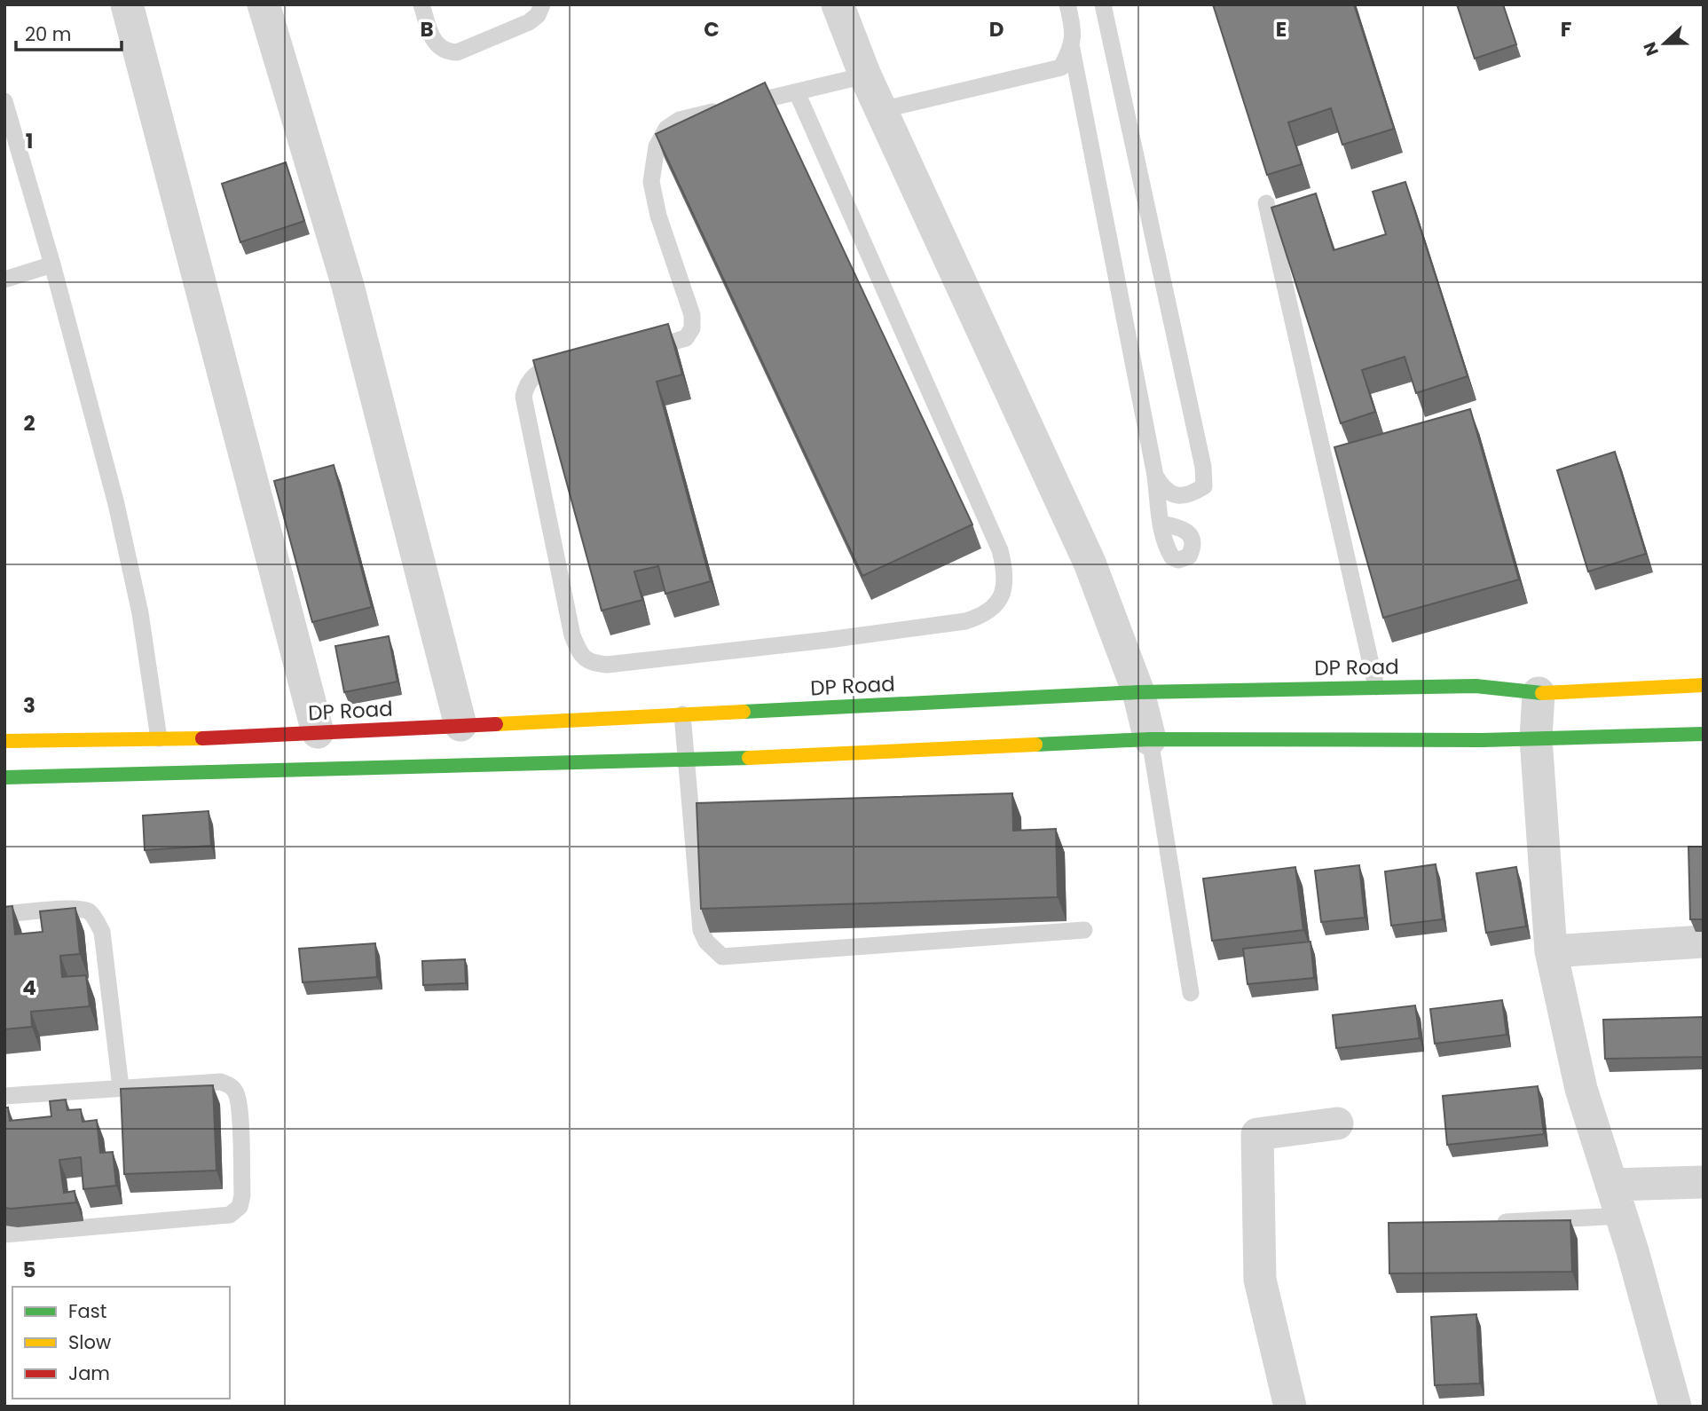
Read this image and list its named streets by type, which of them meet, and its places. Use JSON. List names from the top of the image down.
{
  "streets": {
    "street": ["DP Road"]
  },
  "legend": ["Fast", "Slow", "Jam"],
  "scale_bar": "20 m",
  "north": "left",
  "grid": {
    "columns": [
      "B",
      "C",
      "D",
      "E",
      "F"
    ],
    "rows": [
      "1",
      "2",
      "3",
      "4",
      "5"
    ]
  }
}
